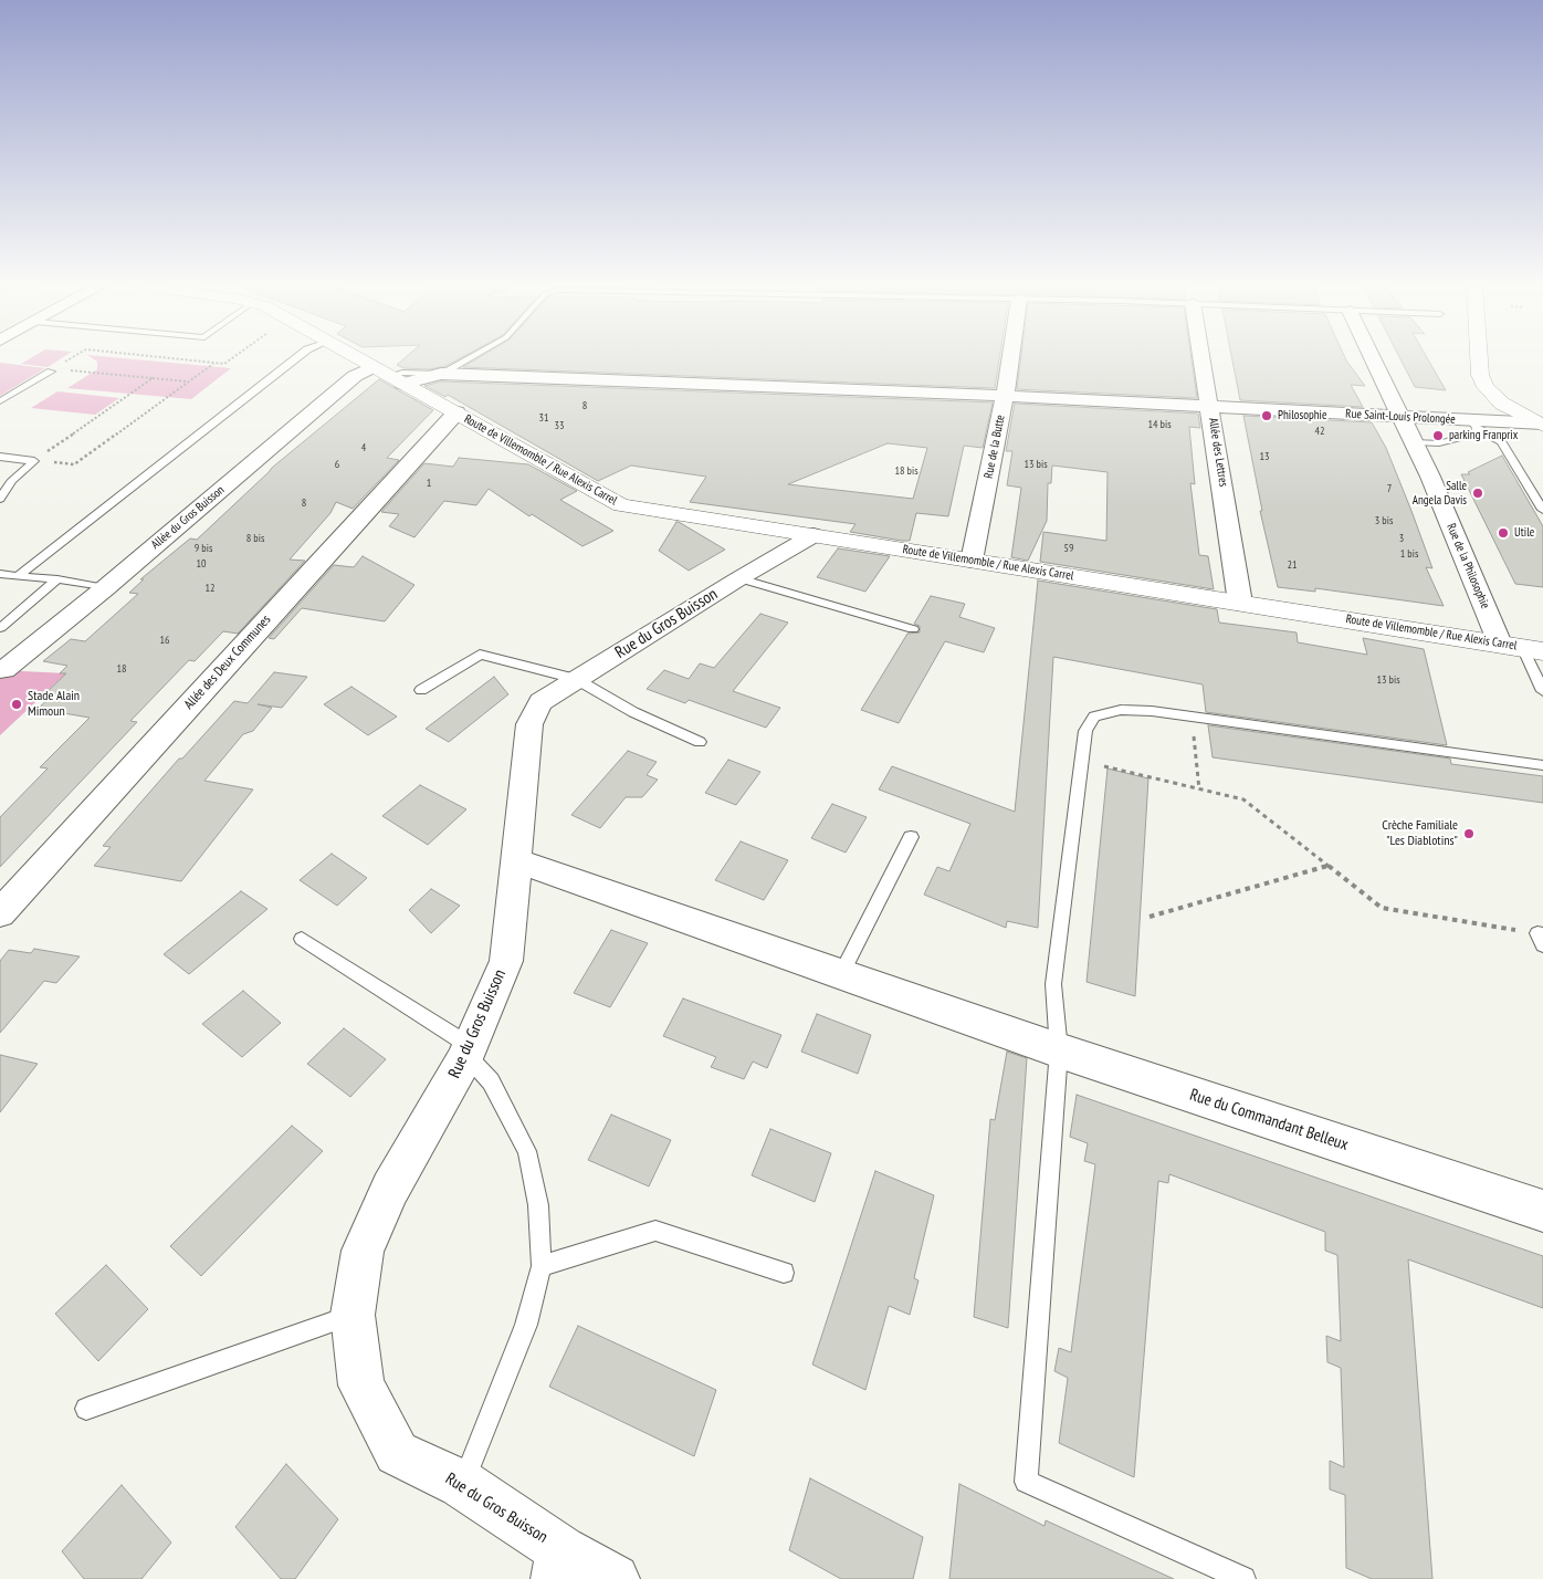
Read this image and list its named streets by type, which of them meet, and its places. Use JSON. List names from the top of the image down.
{
  "streets": {
    "street": [
      "Rue Saint-Louis Prolongée",
      "Rue de la Butte",
      "Allée des Lettres",
      "Route de Villemomble / Rue Alexis Carrel",
      "Allée du Gros Buisson",
      "Rue de la Philosophie",
      "Rue du Gros Buisson",
      "Allée des Deux Communes",
      "Rue du Commandant Belleux"
    ]
  },
  "crossings": [
    ["Rue Saint-Louis Prolongée", "Rue de la Butte"],
    ["Rue Saint-Louis Prolongée", "Allée des Lettres"],
    ["Rue Saint-Louis Prolongée", "Route de Villemomble / Rue Alexis Carrel"],
    ["Rue Saint-Louis Prolongée", "Allée du Gros Buisson"],
    ["Rue Saint-Louis Prolongée", "Rue de la Philosophie"],
    ["Rue de la Butte", "Route de Villemomble / Rue Alexis Carrel"],
    ["Allée des Lettres", "Route de Villemomble / Rue Alexis Carrel"],
    ["Route de Villemomble / Rue Alexis Carrel", "Allée du Gros Buisson"],
    ["Route de Villemomble / Rue Alexis Carrel", "Rue de la Philosophie"],
    ["Route de Villemomble / Rue Alexis Carrel", "Rue du Gros Buisson"],
    ["Route de Villemomble / Rue Alexis Carrel", "Allée des Deux Communes"],
    ["Rue du Gros Buisson", "Rue du Commandant Belleux"]
  ],
  "places": [
    "Philosophie",
    "parking Franprix",
    "Salle Angela Davis",
    "Utile",
    "Stade Alain Mimoun",
    "Crèche Familiale \"Les Diablotins\""
  ],
  "house_numbers": [
    "8",
    "31",
    "14 bis",
    "33",
    "42",
    "4",
    "13",
    "6",
    "13 bis",
    "18 bis",
    "1",
    "7",
    "8",
    "3 bis",
    "8 bis",
    "3",
    "9 bis",
    "59",
    "1 bis",
    "10",
    "21",
    "12",
    "16",
    "18",
    "13 bis"
  ]
}
